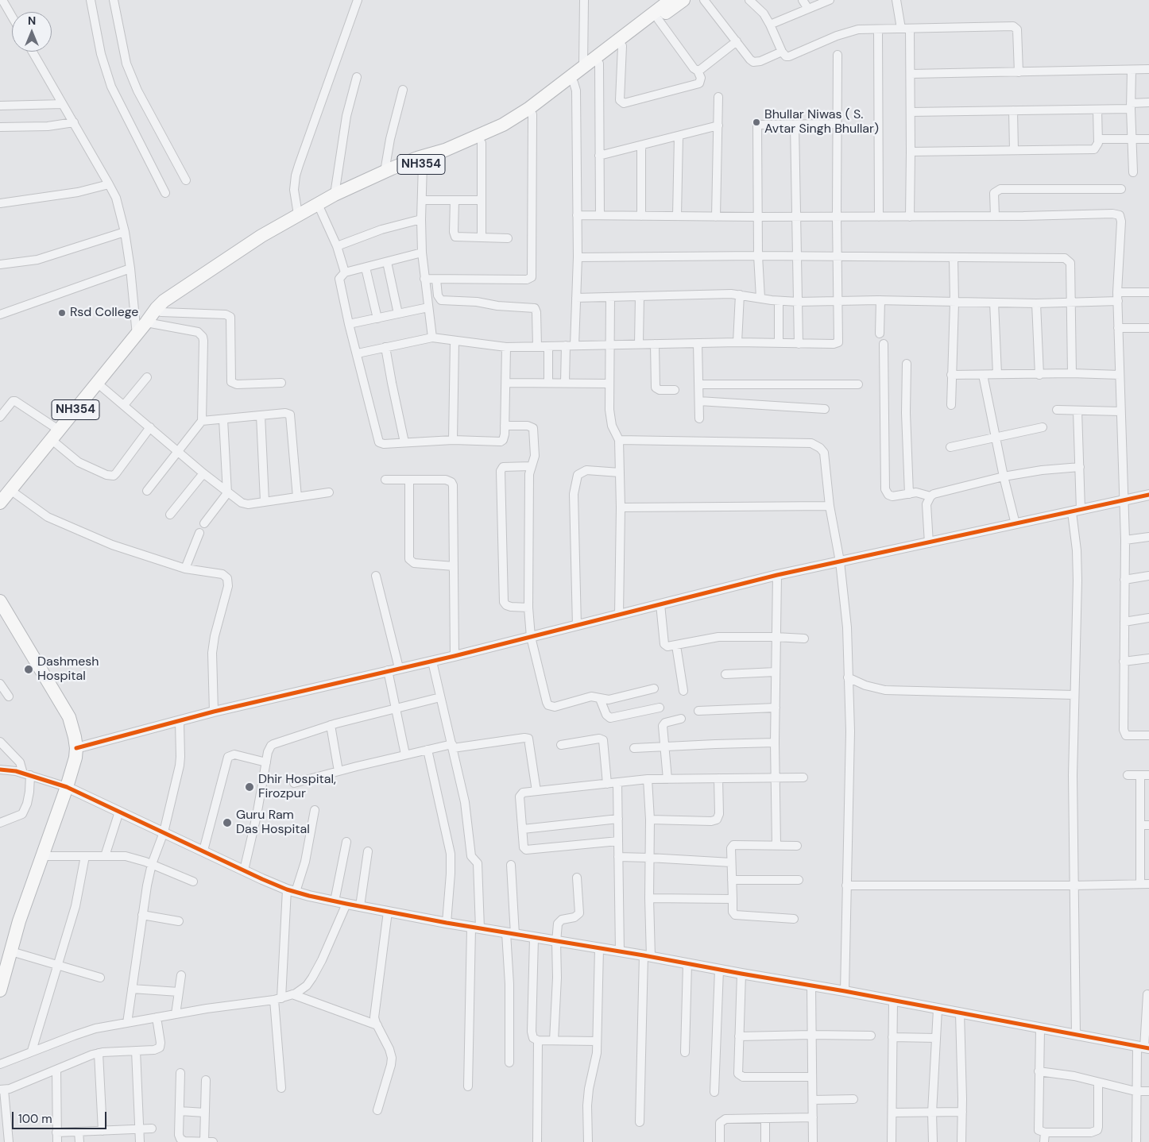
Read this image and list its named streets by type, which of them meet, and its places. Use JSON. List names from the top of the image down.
{
  "streets": {
    "highway": ["NH354"]
  },
  "places": [
    "Bhullar Niwas ( S. Avtar Singh Bhullar)",
    "Rsd College",
    "Dashmesh Hospital",
    "Dhir Hospital, Firozpur",
    "Guru Ram Das Hospital"
  ],
  "scale_bar": "100 m",
  "north": "top"
}
